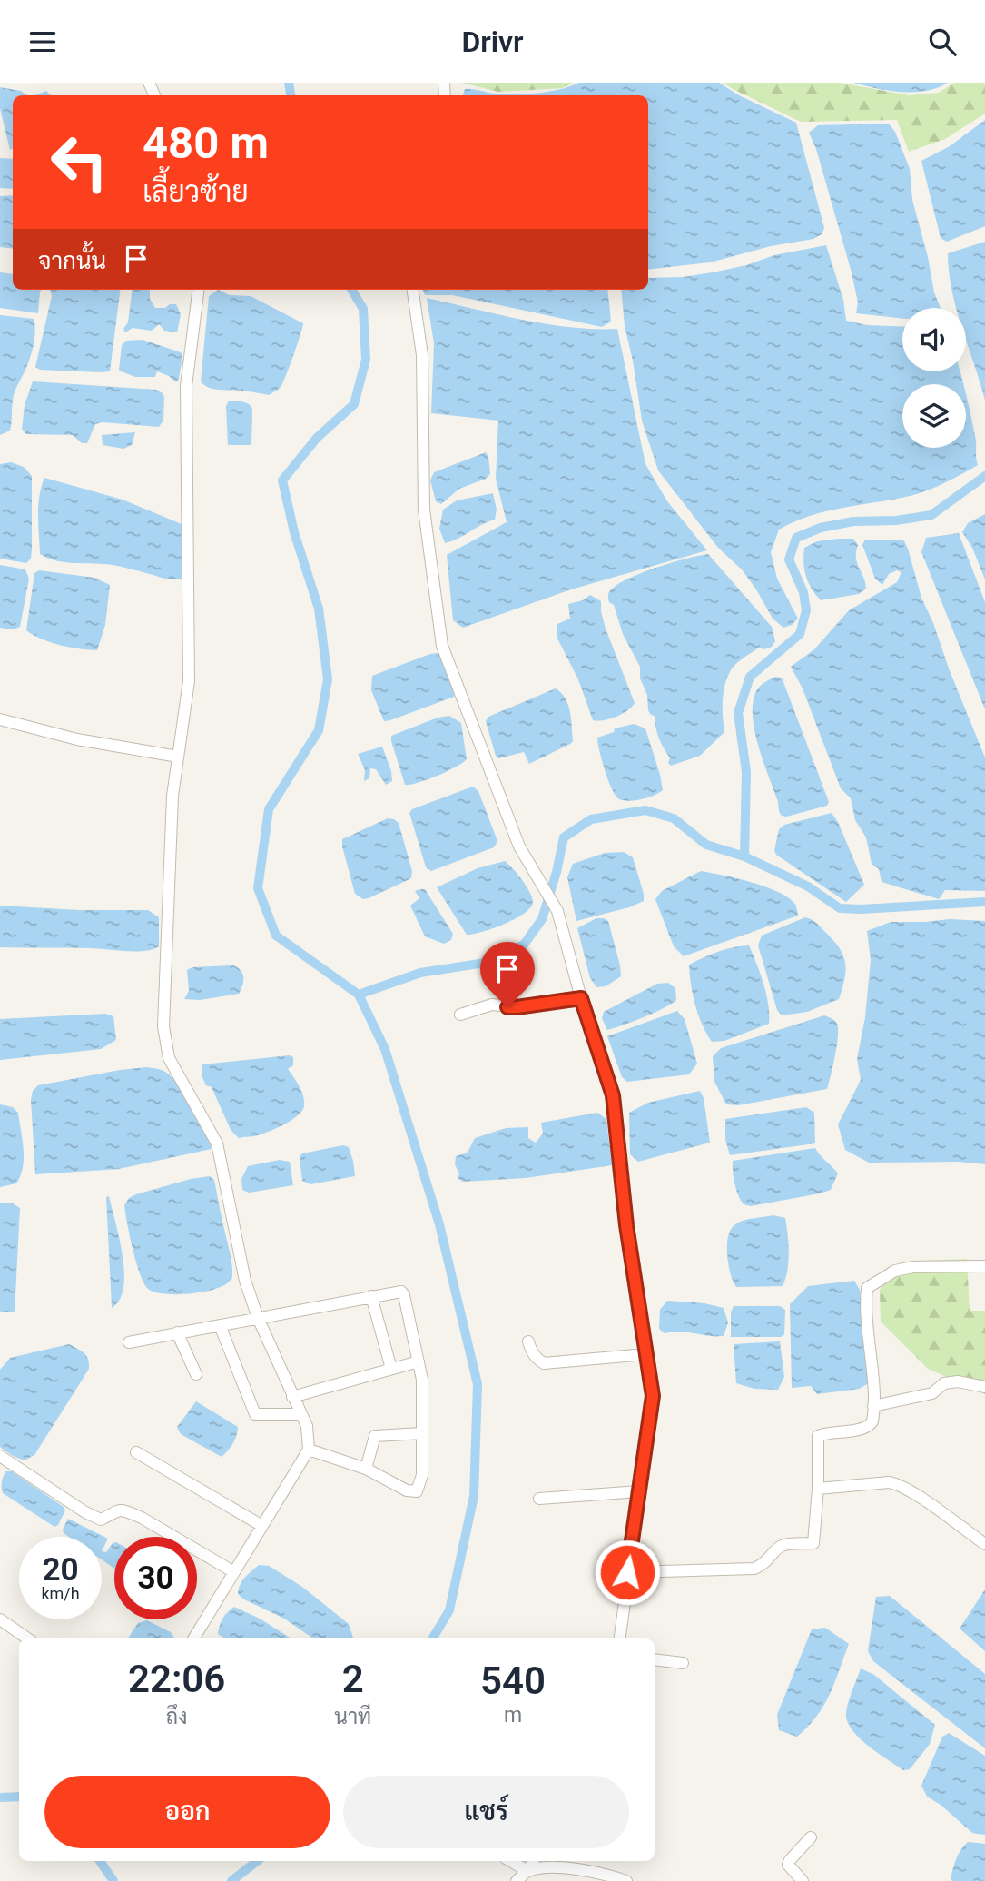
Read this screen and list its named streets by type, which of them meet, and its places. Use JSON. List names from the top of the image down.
{
  "page": {
    "header": "Drivr",
    "turn": ["480 m", "เลี้ยวซ้าย"],
    "then": "จากนั้น",
    "speed": "20 km/h",
    "limit": "30",
    "eta": [
      "22:06",
      "ถึง",
      "2",
      "นาที",
      "540",
      "m"
    ],
    "buttons": ["ออก", "แชร์"]
  }
}
